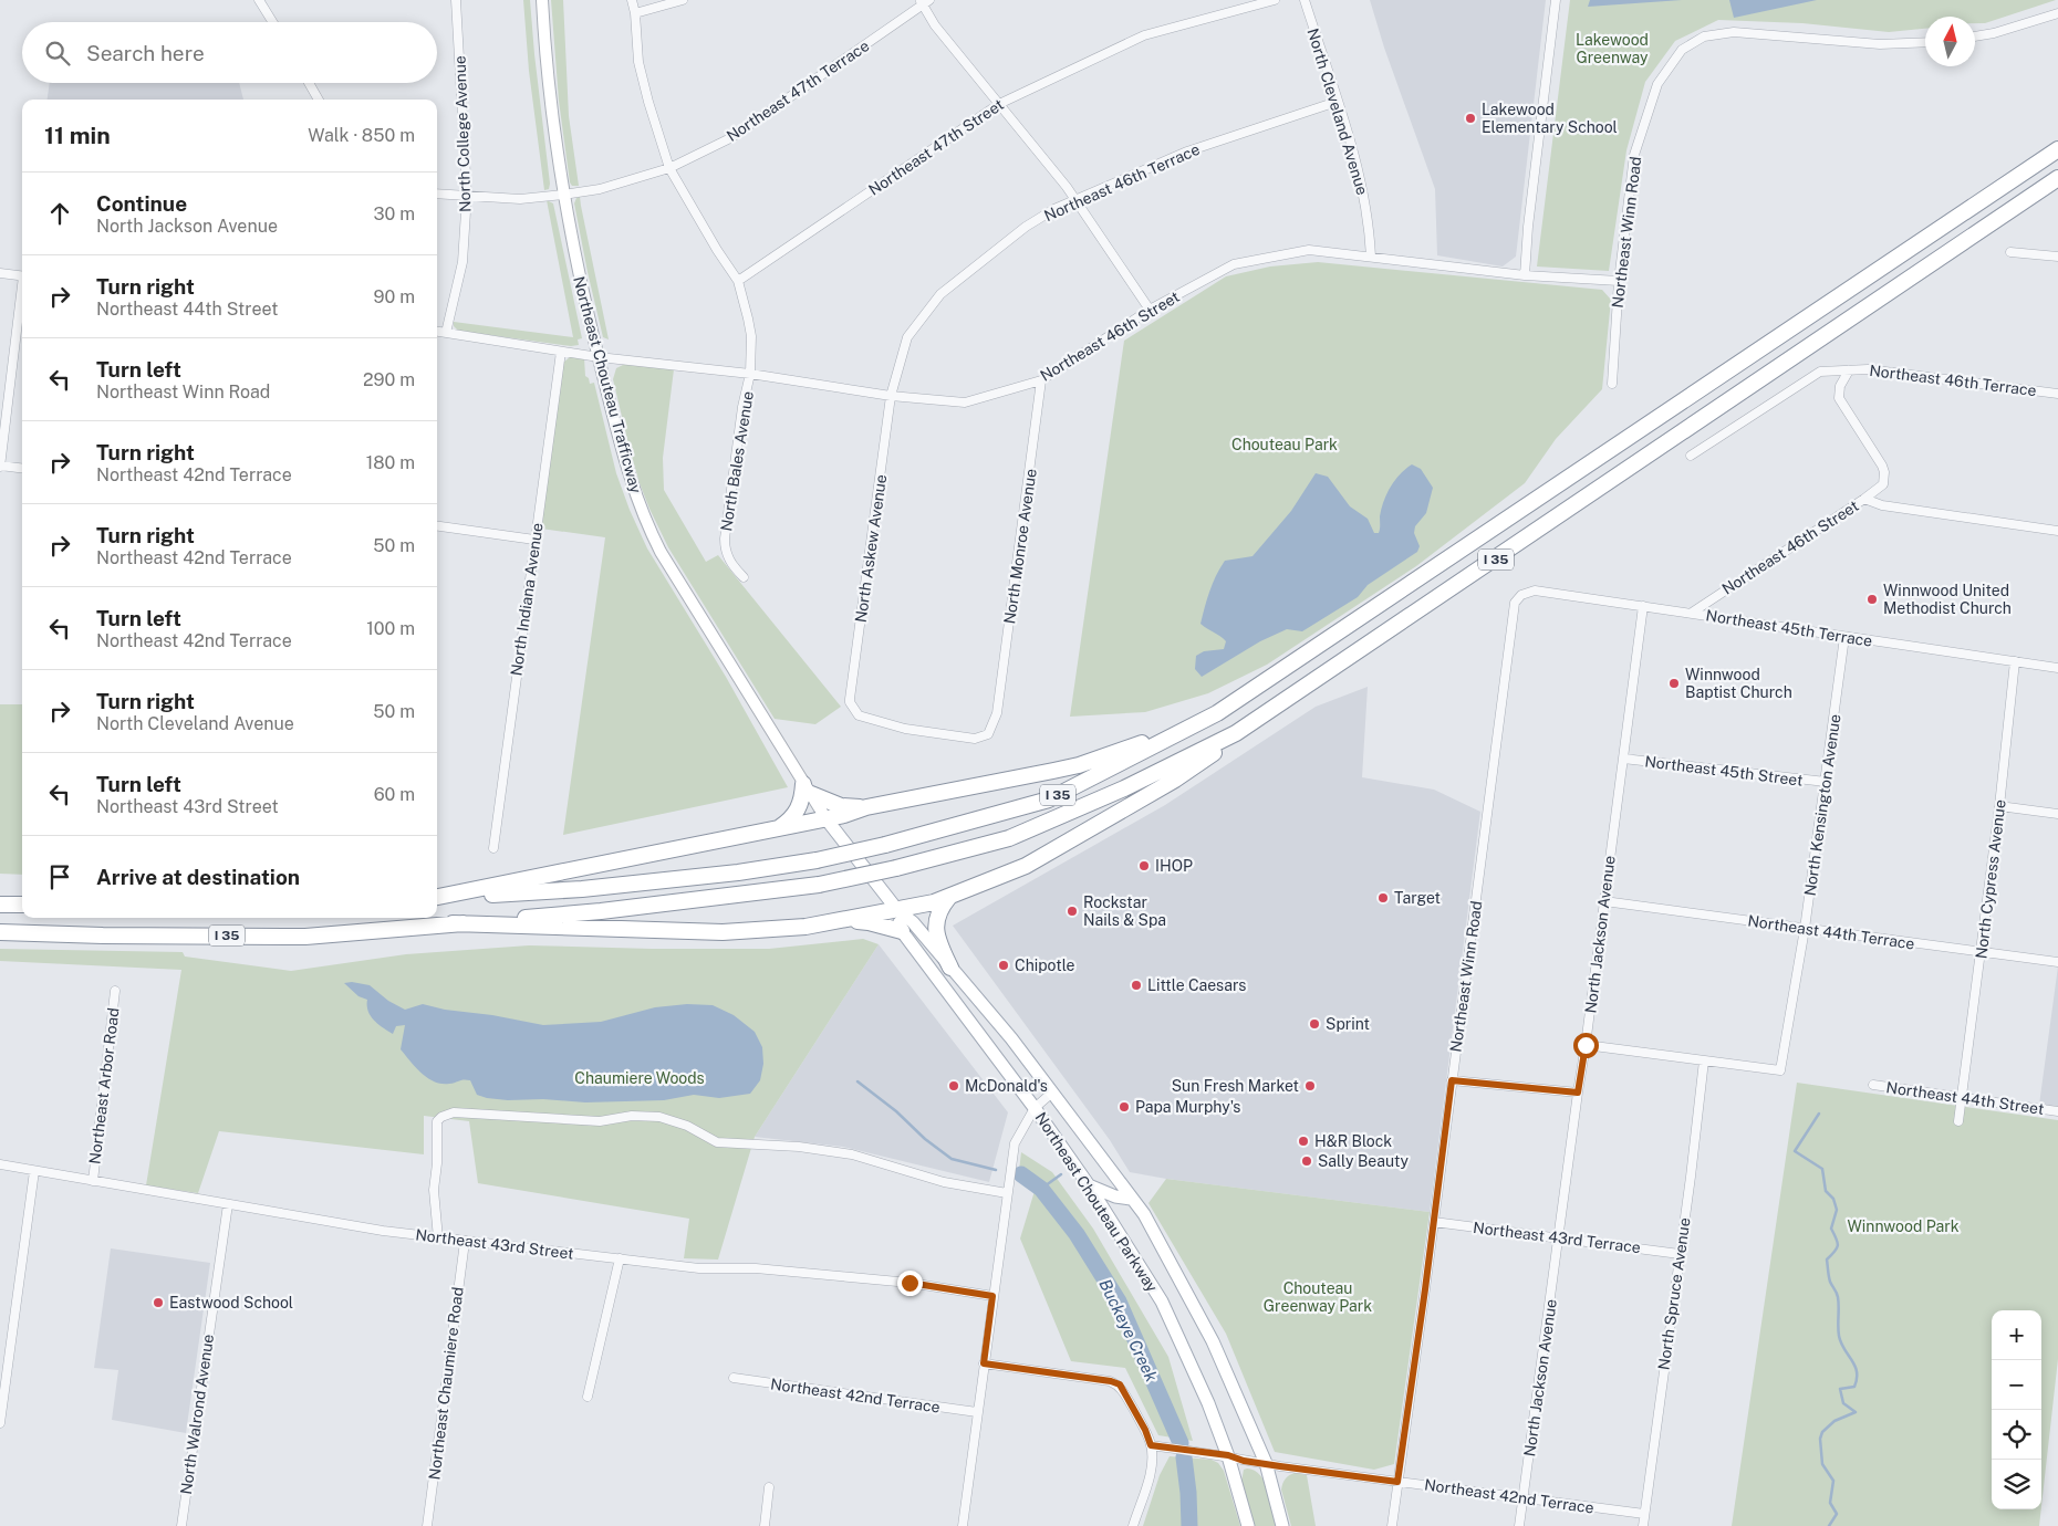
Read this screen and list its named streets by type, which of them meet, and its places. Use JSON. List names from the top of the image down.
{
  "streets": {
    "highway": ["I 35"],
    "main road": ["Northeast Chouteau Trafficway", "Northeast Chouteau Parkway"],
    "street": [
      "Northeast 47th Terrace",
      "North Cleveland Avenue",
      "North College Avenue",
      "Northeast 47th Street",
      "Northeast 46th Terrace",
      "Northeast Winn Road",
      "Northeast 46th Street",
      "North Bales Avenue",
      "North Monroe Avenue",
      "North Askew Avenue",
      "North Indiana Avenue",
      "Northeast 45th Terrace",
      "Northeast 45th Street",
      "North Kensington Avenue",
      "North Cypress Avenue",
      "Northeast 44th Terrace",
      "North Jackson Avenue",
      "Northeast Arbor Road",
      "Northeast 44th Street",
      "Northeast 43rd Terrace",
      "Northeast 43rd Street",
      "North Spruce Avenue",
      "Northeast Chaumiere Road",
      "Northeast 42nd Terrace",
      "North Walrond Avenue"
    ]
  },
  "crossings": [
    ["Northeast 47th Terrace", "North College Avenue"],
    ["Northeast 47th Terrace", "Northeast Chouteau Trafficway"],
    ["Northeast 47th Terrace", "North Bales Avenue"],
    ["North Cleveland Avenue", "Northeast 46th Terrace"],
    ["North Cleveland Avenue", "Northeast 46th Street"],
    ["North College Avenue", "Northeast 46th Street"],
    ["Northeast 47th Street", "North Bales Avenue"],
    ["Northeast 46th Terrace", "Northeast 46th Street"],
    ["Northeast 46th Terrace", "North Askew Avenue"],
    ["Northeast Winn Road", "Northeast 46th Street"],
    ["Northeast Winn Road", "Northeast 45th Terrace"],
    ["Northeast Winn Road", "Northeast 43rd Terrace"],
    ["Northeast Winn Road", "Northeast 42nd Terrace"],
    ["Northeast 46th Street", "Northeast Chouteau Trafficway"],
    ["Northeast 46th Street", "North Bales Avenue"],
    ["Northeast 46th Street", "North Monroe Avenue"],
    ["Northeast 46th Street", "North Askew Avenue"],
    ["Northeast 46th Street", "North Indiana Avenue"],
    ["Northeast 46th Street", "Northeast 45th Terrace"],
    ["North Monroe Avenue", "North Askew Avenue"],
    ["Northeast 45th Terrace", "North Kensington Avenue"],
    ["Northeast 45th Terrace", "North Cypress Avenue"],
    ["Northeast 45th Terrace", "North Jackson Avenue"],
    ["Northeast 45th Street", "North Kensington Avenue"],
    ["Northeast 45th Street", "North Jackson Avenue"],
    ["North Kensington Avenue", "Northeast 44th Terrace"],
    ["North Kensington Avenue", "North Spruce Avenue"],
    ["North Cypress Avenue", "Northeast 44th Terrace"],
    ["North Cypress Avenue", "Northeast 44th Street"],
    ["Northeast 44th Terrace", "North Jackson Avenue"],
    ["North Jackson Avenue", "Northeast 43rd Terrace"],
    ["North Jackson Avenue", "Northeast 42nd Terrace"],
    ["Northeast Arbor Road", "Northeast 43rd Street"],
    ["Northeast Chouteau Parkway", "Northeast 42nd Terrace"],
    ["Northeast 43rd Terrace", "North Spruce Avenue"],
    ["Northeast 43rd Street", "Northeast Chaumiere Road"],
    ["Northeast 43rd Street", "North Walrond Avenue"],
    ["North Spruce Avenue", "Northeast 42nd Terrace"]
  ],
  "water": ["Buckeye Creek"],
  "parks": [
    "Lakewood Greenway",
    "Chouteau Park",
    "Chaumiere Woods",
    "Winnwood Park",
    "Chouteau Greenway Park"
  ],
  "places": [
    "Lakewood Elementary School",
    "Winnwood United Methodist Church",
    "Winnwood Baptist Church",
    "IHOP",
    "Target",
    "Rockstar Nails & Spa",
    "Chipotle",
    "Little Caesars",
    "Sprint",
    "McDonald's",
    "Sun Fresh Market",
    "Papa Murphy's",
    "H&R Block",
    "Sally Beauty",
    "Eastwood School"
  ],
  "north": "top",
  "page": {
    "search": "Search here",
    "heading": ["11 min", "Walk · 850 m"],
    "list": [
      ["Continue", "North Jackson Avenue", "30 m"],
      ["Turn right", "Northeast 44th Street", "90 m"],
      ["Turn left", "Northeast Winn Road", "290 m"],
      ["Turn right", "Northeast 42nd Terrace", "180 m"],
      ["Turn right", "Northeast 42nd Terrace", "50 m"],
      ["Turn left", "Northeast 42nd Terrace", "100 m"],
      ["Turn right", "North Cleveland Avenue", "50 m"],
      ["Turn left", "Northeast 43rd Street", "60 m"],
      "Arrive at destination"
    ],
    "map_buttons": ["+", "−"]
  }
}
